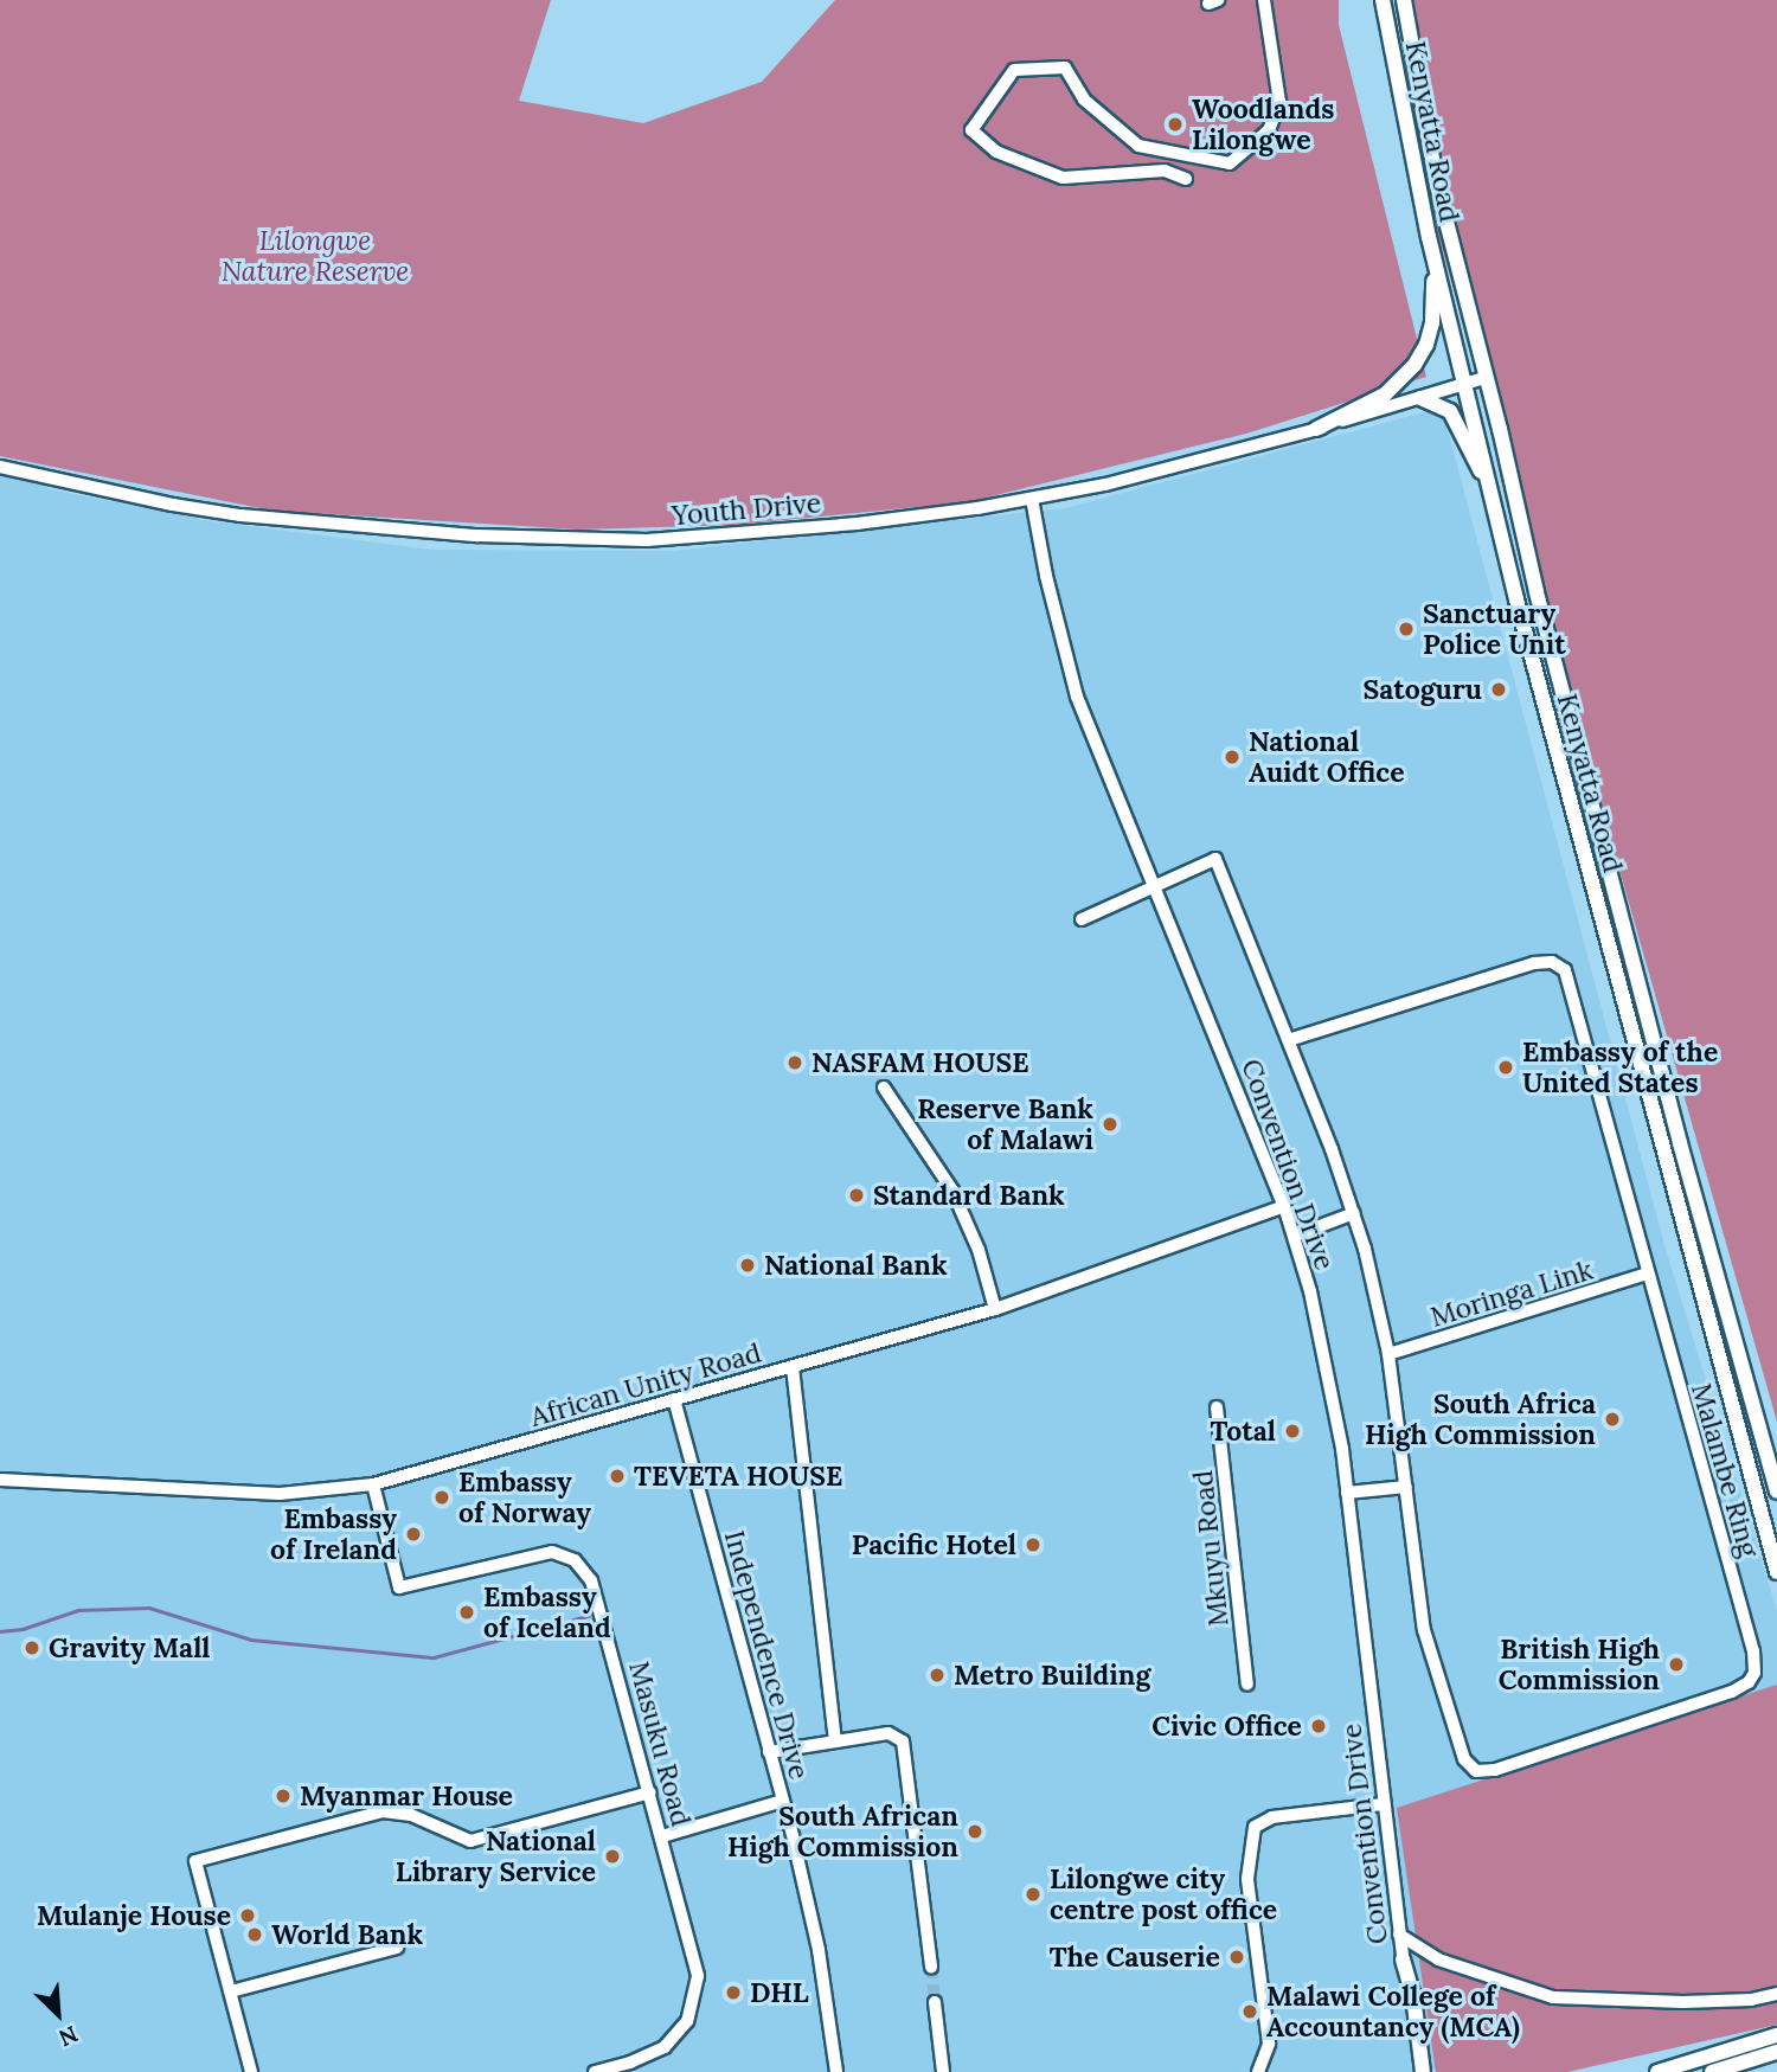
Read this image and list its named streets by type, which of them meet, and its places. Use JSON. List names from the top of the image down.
{
  "streets": {
    "main road": ["Kenyatta Road"],
    "street": [
      "Youth Drive",
      "Convention Drive",
      "Moringa Link",
      "African Unity Road",
      "Malambe Ring",
      "Mkuyu Road",
      "Independence Drive",
      "Masuku Road"
    ]
  },
  "crossings": [
    ["Kenyatta Road", "Youth Drive"],
    ["Youth Drive", "Convention Drive"],
    ["Convention Drive", "African Unity Road"],
    ["Convention Drive", "Malambe Ring"],
    ["Moringa Link", "Malambe Ring"],
    ["African Unity Road", "Independence Drive"],
    ["African Unity Road", "Masuku Road"]
  ],
  "parks": ["Lilongwe Nature Reserve"],
  "places": [
    "Woodlands Lilongwe",
    "Sanctuary Police Unit",
    "Satoguru",
    "National Auidt Office",
    "NASFAM HOUSE",
    "Embassy of the United States",
    "Reserve Bank of Malawi",
    "Standard Bank",
    "National Bank",
    "South Africa High Commission",
    "Total",
    "TEVETA HOUSE",
    "Embassy of Norway",
    "Embassy of Ireland",
    "Pacific Hotel",
    "Embassy of Iceland",
    "Gravity Mall",
    "British High Commission",
    "Metro Building",
    "Civic Office",
    "Myanmar House",
    "South African High Commission",
    "National Library Service",
    "Lilongwe city centre post office",
    "Mulanje House",
    "World Bank",
    "The Causerie",
    "DHL",
    "Malawi College of Accountancy (MCA)"
  ],
  "north": "bottom right"
}
